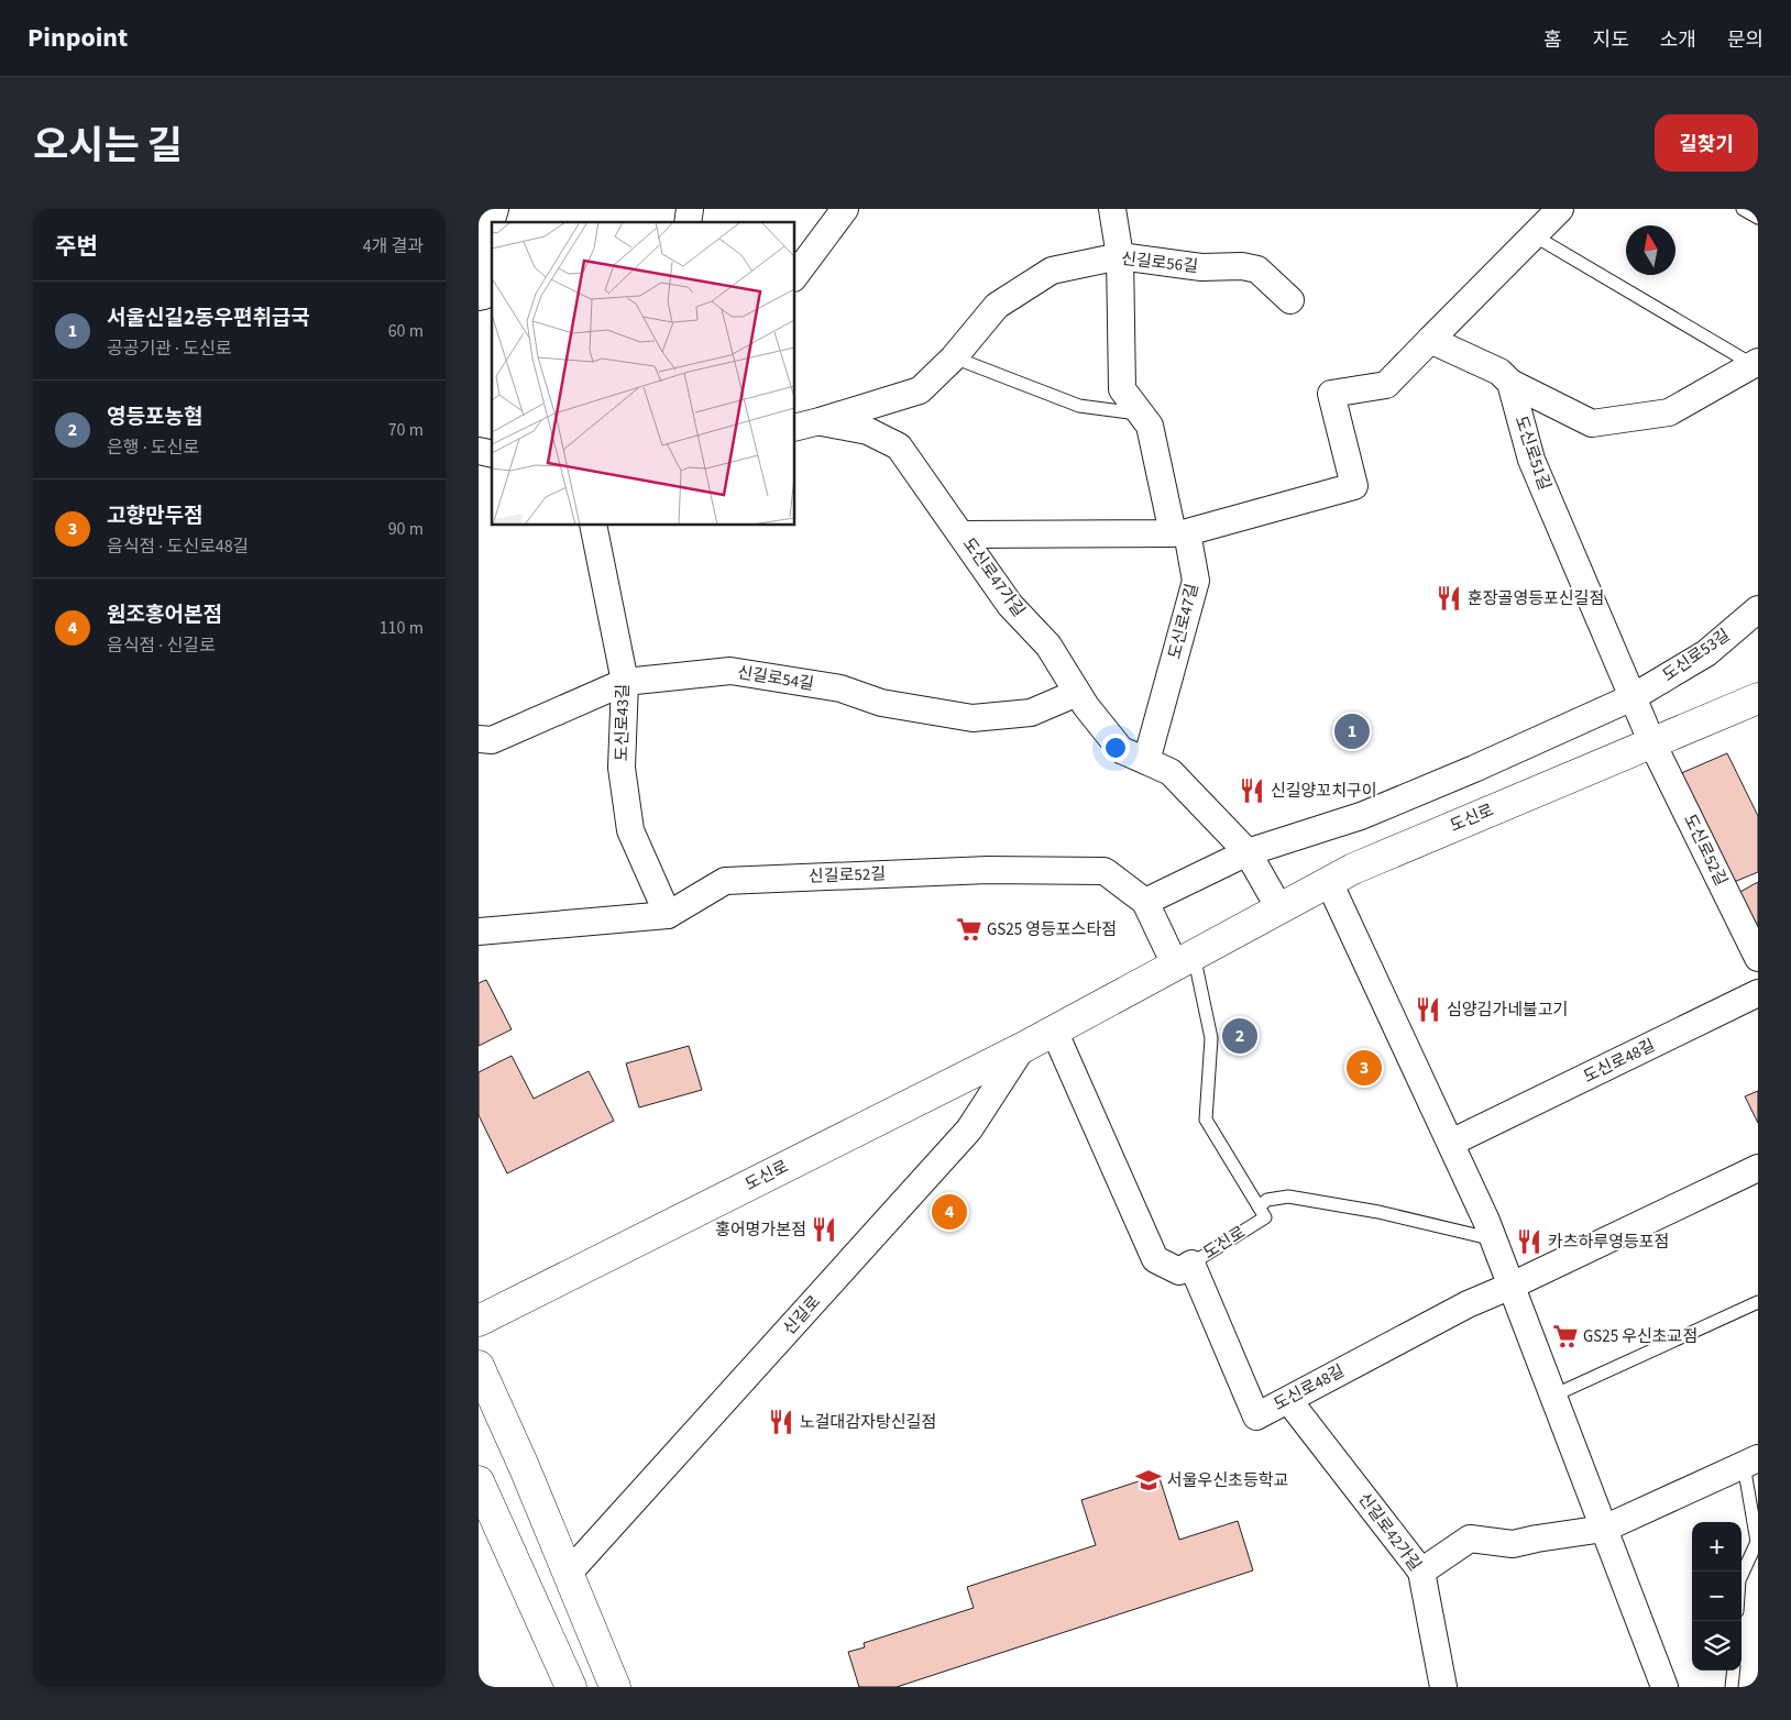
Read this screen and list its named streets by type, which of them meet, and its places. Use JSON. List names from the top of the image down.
{
  "streets": {
    "main road": ["도신로"],
    "street": [
      "신길로56길",
      "도신로51길",
      "도신로47가길",
      "도신로47길",
      "도신로53길",
      "신길로54길",
      "도신로43길",
      "도신로52길",
      "신길로52길",
      "도신로48길",
      "신길로",
      "신길로42가길"
    ]
  },
  "crossings": [
    ["신길로56길", "도신로47가길"],
    ["도신로51길", "도신로53길"],
    ["도신로51길", "도신로"],
    ["도신로51길", "도신로52길"],
    ["도신로47가길", "도신로47길"],
    ["도신로47가길", "신길로54길"],
    ["도신로53길", "신길로52길"],
    ["신길로54길", "도신로43길"],
    ["도신로43길", "신길로52길"],
    ["도신로", "도신로52길"],
    ["도신로", "신길로52길"],
    ["도신로", "도신로48길"],
    ["도신로", "신길로"],
    ["도신로48길", "신길로42가길"]
  ],
  "places": {
    "restaurant": [
      "훈장골영등포신길점",
      "신길양꼬치구이",
      "심양김가네불고기",
      "홍어명가본점",
      "카츠하루영등포점",
      "노걸대감자탕신길점"
    ],
    "supermarket": ["GS25 영등포스타점", "GS25 우신초교점"],
    "school or university": ["서울우신초등학교"]
  },
  "north": "top",
  "page": {
    "header": "Pinpoint",
    "nav": [
      "홈",
      "지도",
      "소개",
      "문의"
    ],
    "title": "오시는 길",
    "buttons": "길찾기",
    "heading": ["주변", "4개 결과"],
    "list": [
      {
        "mark": "1",
        "name": "서울신길2동우편취급국",
        "note": "공공기관 · 도신로",
        "value": "60 m"
      },
      {
        "mark": "2",
        "name": "영등포농협",
        "note": "은행 · 도신로",
        "value": "70 m"
      },
      {
        "mark": "3",
        "name": "고향만두점",
        "note": "음식점 · 도신로48길",
        "value": "90 m"
      },
      {
        "mark": "4",
        "name": "원조홍어본점",
        "note": "음식점 · 신길로",
        "value": "110 m"
      }
    ],
    "pins": [
      "1",
      "2",
      "3",
      "4"
    ],
    "map_buttons": ["+", "−"]
  }
}
